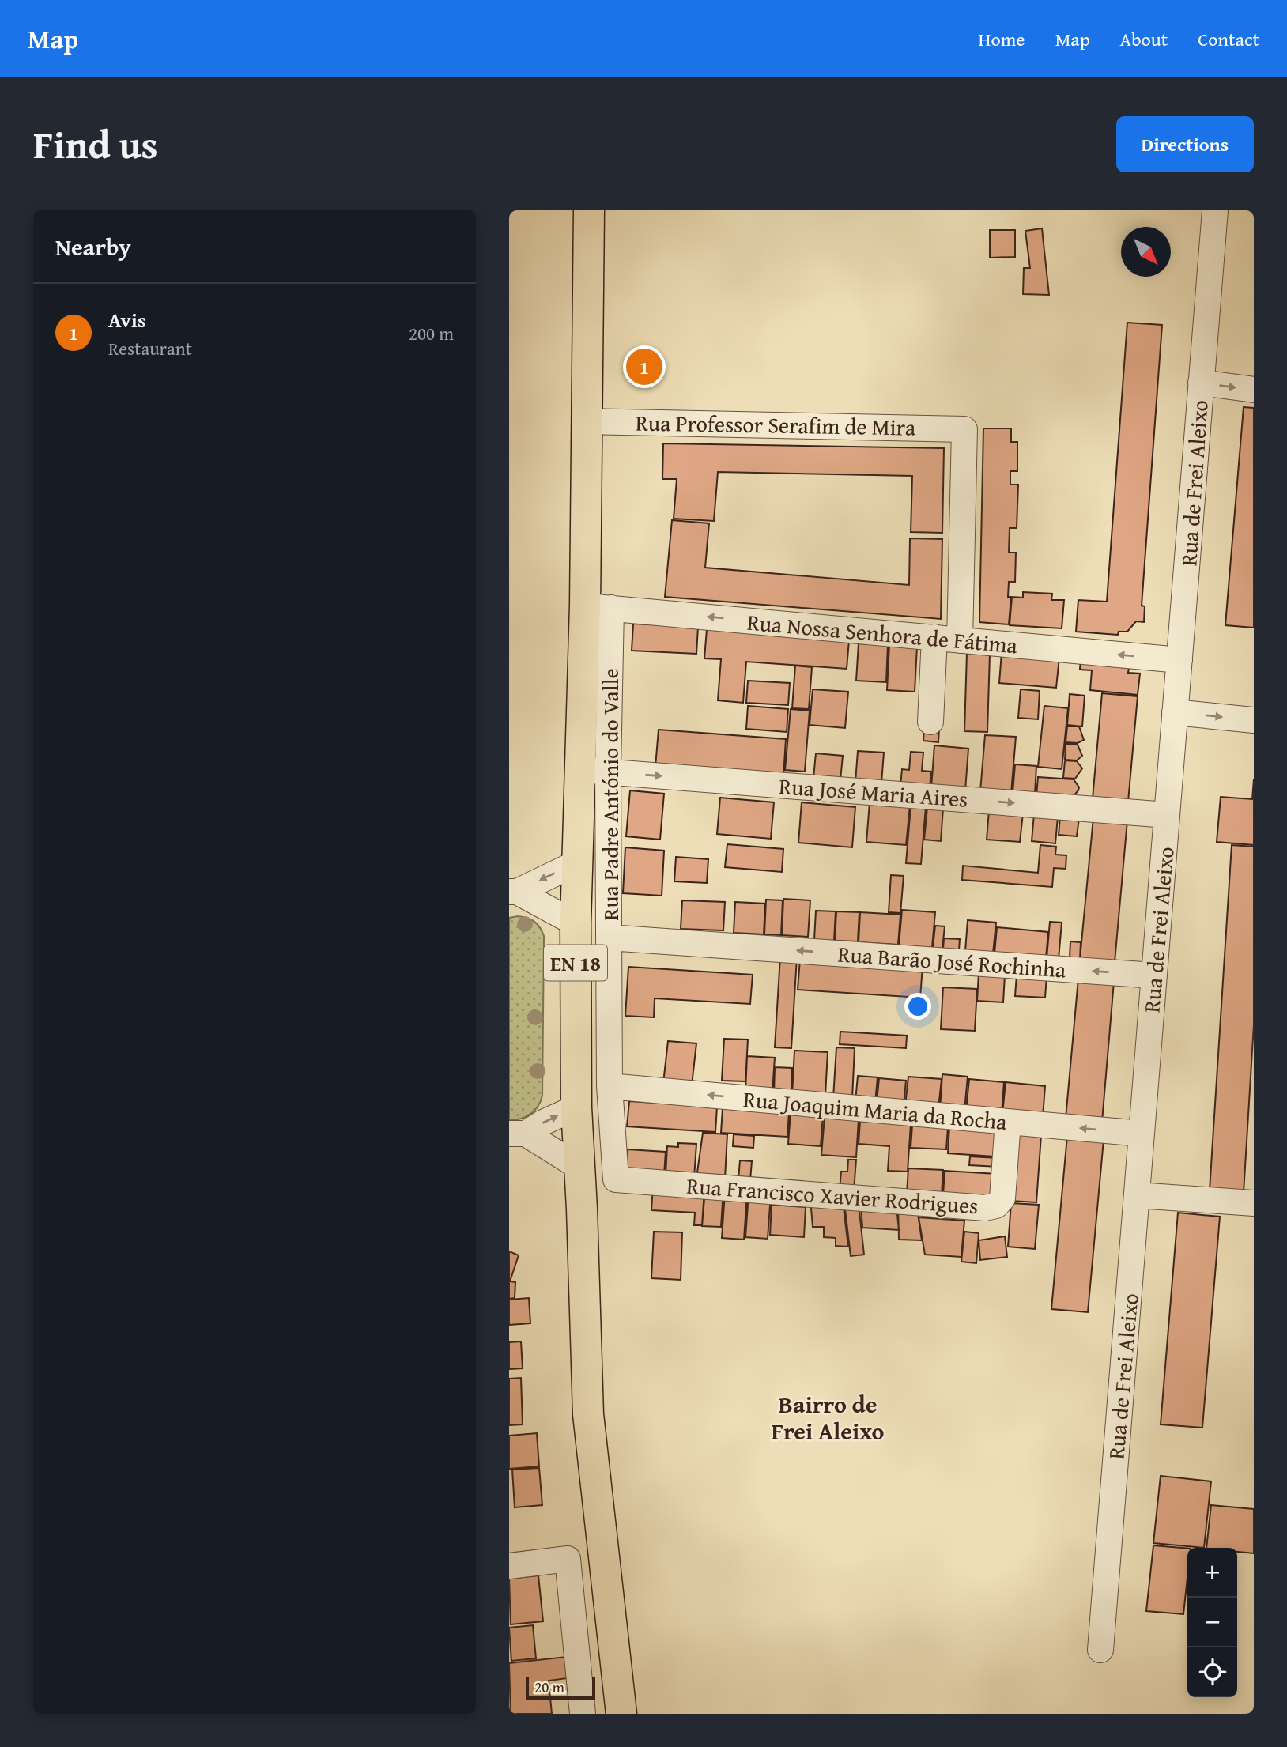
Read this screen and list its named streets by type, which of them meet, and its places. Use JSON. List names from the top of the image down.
{
  "streets": {
    "main road": ["EN 18"],
    "street": [
      "Rua Professor Serafim de Mira",
      "Rua de Frei Aleixo",
      "Rua Nossa Senhora de Fátima",
      "Rua José Maria Aires",
      "Rua Padre António do Valle",
      "Rua Barão José Rochinha",
      "Rua Joaquim Maria da Rocha",
      "Rua Francisco Xavier Rodrigues"
    ]
  },
  "crossings": [
    ["Rua Professor Serafim de Mira", "Rua Nossa Senhora de Fátima"],
    ["Rua Professor Serafim de Mira", "EN 18"],
    ["Rua de Frei Aleixo", "Rua Nossa Senhora de Fátima"],
    ["Rua de Frei Aleixo", "Rua José Maria Aires"],
    ["Rua de Frei Aleixo", "Rua Barão José Rochinha"],
    ["Rua de Frei Aleixo", "Rua Joaquim Maria da Rocha"],
    ["Rua Nossa Senhora de Fátima", "EN 18"],
    ["Rua José Maria Aires", "Rua Padre António do Valle"],
    ["Rua José Maria Aires", "EN 18"],
    ["Rua Padre António do Valle", "Rua Barão José Rochinha"],
    ["Rua Padre António do Valle", "EN 18"],
    ["Rua Padre António do Valle", "Rua Joaquim Maria da Rocha"],
    ["Rua Padre António do Valle", "Rua Francisco Xavier Rodrigues"],
    ["Rua Joaquim Maria da Rocha", "Rua Francisco Xavier Rodrigues"]
  ],
  "one_way": [
    "Rua Nossa Senhora de Fátima",
    "Rua José Maria Aires",
    "Rua Barão José Rochinha",
    "Rua Joaquim Maria da Rocha"
  ],
  "districts": ["Bairro de Frei Aleixo"],
  "scale_bar": "20 m",
  "north": "bottom right",
  "page": {
    "header": "Map",
    "nav": [
      "Home",
      "Map",
      "About",
      "Contact"
    ],
    "title": "Find us",
    "buttons": "Directions",
    "heading": "Nearby",
    "list": [
      {
        "mark": "1",
        "name": "Avis",
        "note": "Restaurant",
        "value": "200 m"
      }
    ],
    "pins": "1",
    "map_buttons": ["+", "−"],
    "scale": "20 m"
  }
}
